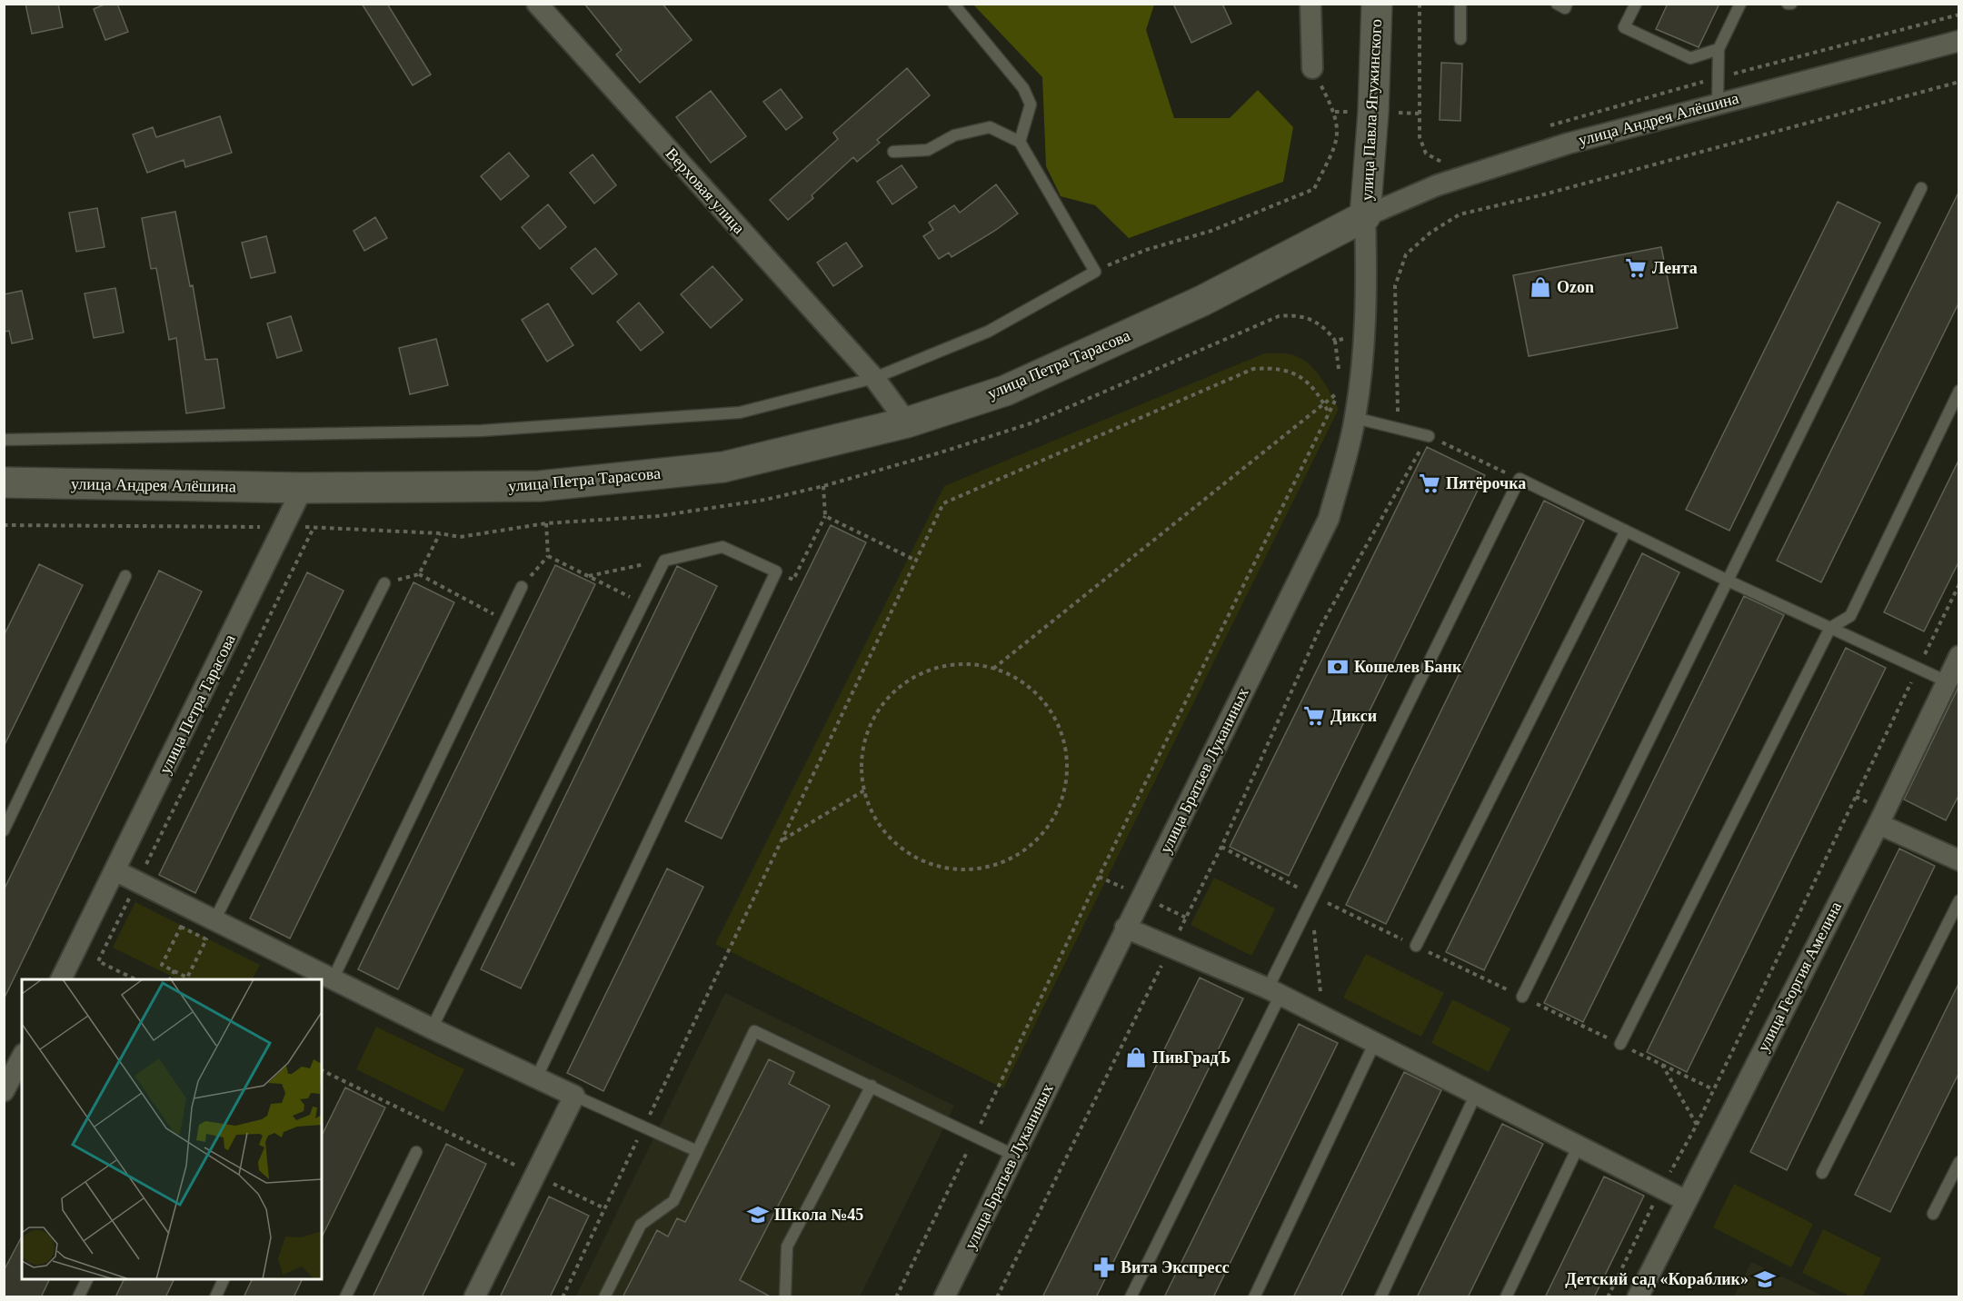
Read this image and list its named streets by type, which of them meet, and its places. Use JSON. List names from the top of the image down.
{
  "streets": {
    "street": [
      "улица Павла Ягужинского",
      "улица Андрея Алёшина",
      "Верховая улица",
      "улица Петра Тарасова",
      "улица Братьев Луканиных",
      "улица Георгия Амелина"
    ]
  },
  "crossings": [
    ["улица Павла Ягужинского", "улица Андрея Алёшина"],
    ["улица Павла Ягужинского", "улица Петра Тарасова"],
    ["улица Павла Ягужинского", "улица Братьев Луканиных"],
    ["улица Андрея Алёшина", "улица Петра Тарасова"],
    ["улица Андрея Алёшина", "улица Братьев Луканиных"],
    ["Верховая улица", "улица Петра Тарасова"],
    ["улица Петра Тарасова", "улица Братьев Луканиных"]
  ],
  "places": {
    "supermarket": ["Лента", "Пятёрочка", "Дикси"],
    "shop": ["Ozon", "ПивГрадЪ"],
    "bank": ["Кошелев Банк"],
    "school or university": ["Школа №45", "Детский сад «Кораблик»"],
    "pharmacy": ["Вита Экспресс"]
  }
}
